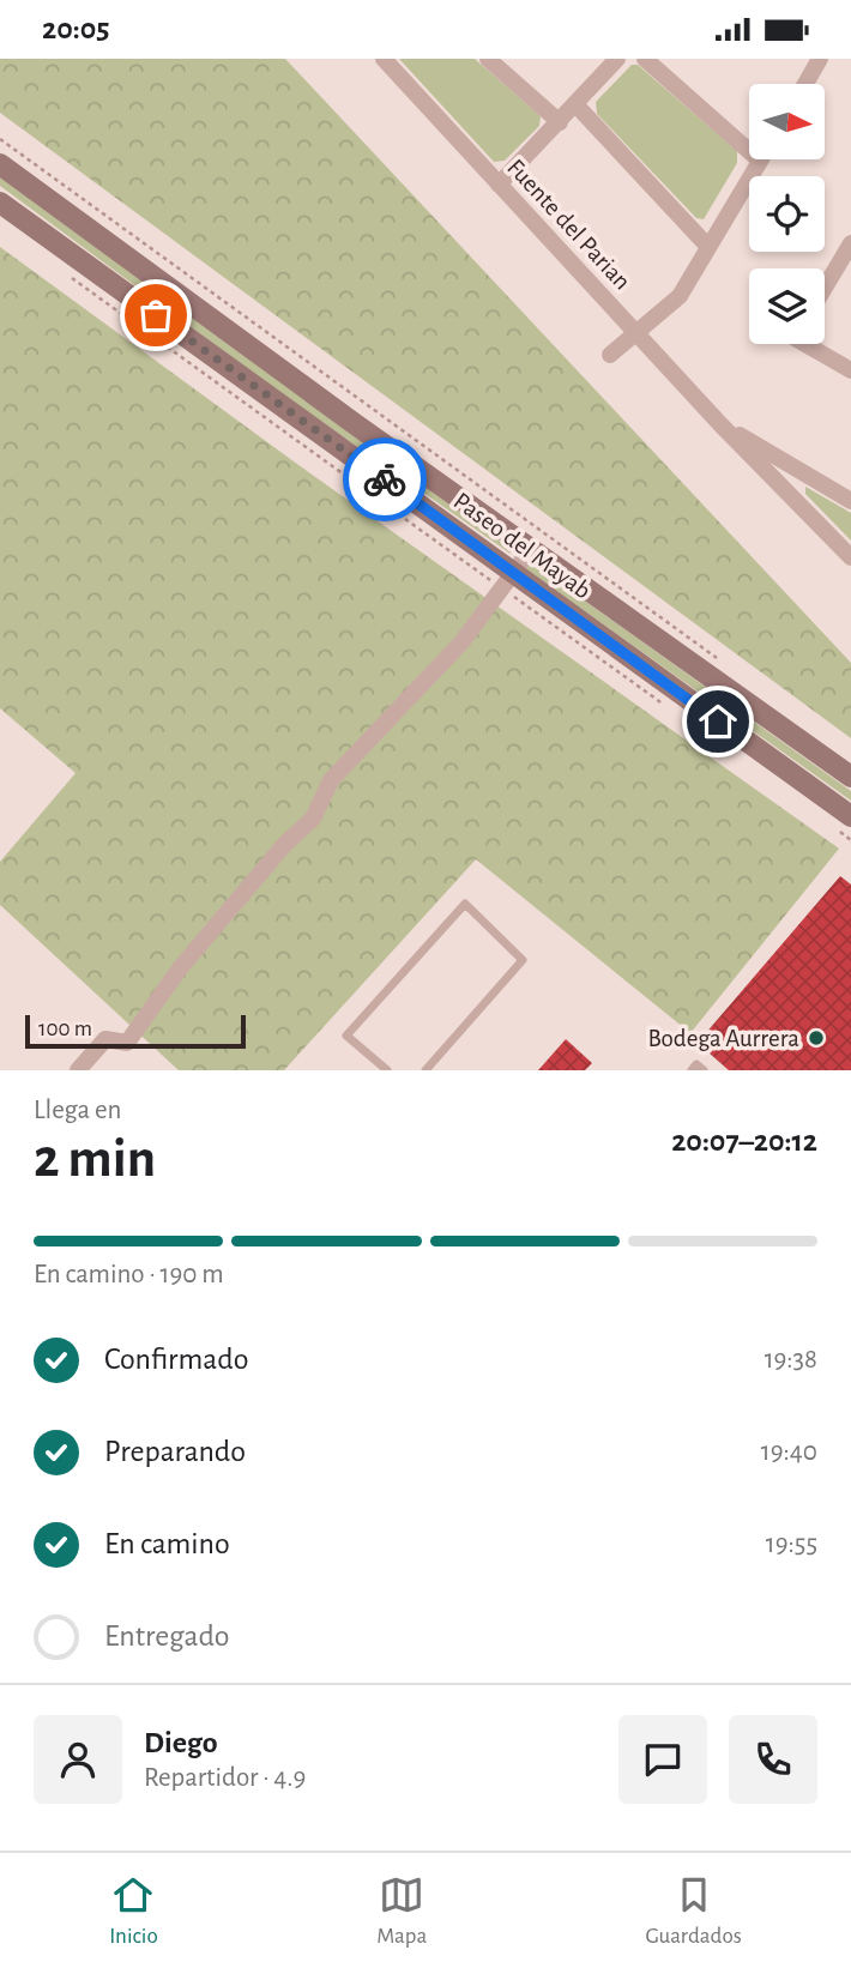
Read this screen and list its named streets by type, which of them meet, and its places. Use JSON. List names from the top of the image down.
{
  "streets": {
    "main road": ["Paseo del Mayab"],
    "street": ["Fuente del Parian"]
  },
  "places": ["Bodega Aurrera"],
  "scale_bar": "100 m",
  "north": "right",
  "page": {
    "status": "20:05",
    "scale": "100 m",
    "heading": ["2 min", "Llega en", "20:07–20:12"],
    "panel": ["Diego", "Repartidor · 4.9"],
    "bar": "En camino · 190 m",
    "list": [
      ["Confirmado", "19:38"],
      ["Preparando", "19:40"],
      ["En camino", "19:55"],
      "Entregado"
    ],
    "tabs": ["Inicio", "Mapa", "Guardados"]
  }
}
